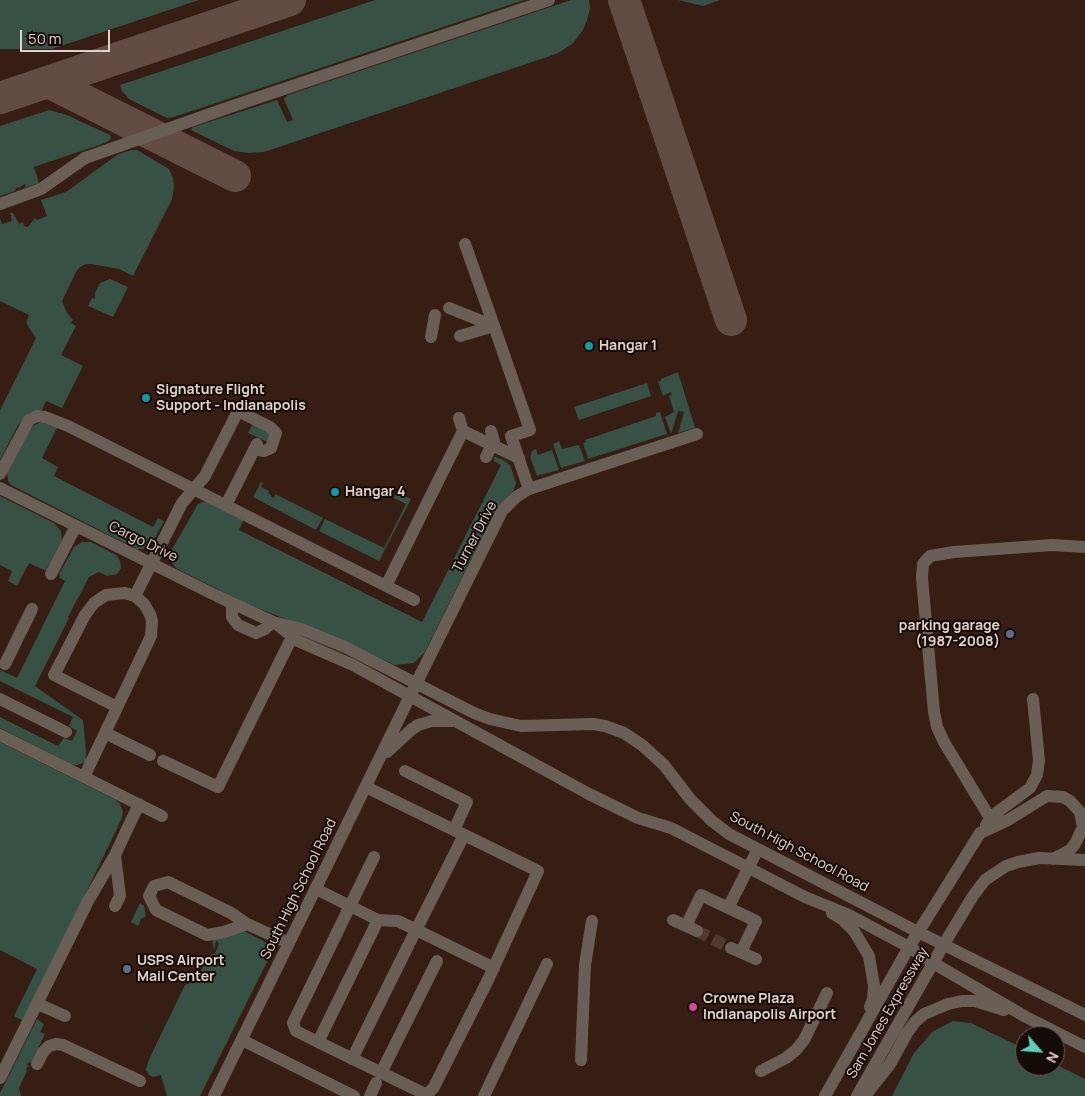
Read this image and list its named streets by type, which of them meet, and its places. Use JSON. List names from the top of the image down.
{
  "streets": {
    "street": [
      "Turner Drive",
      "Cargo Drive",
      "South High School Road",
      "Sam Jones Expressway"
    ]
  },
  "crossings": [
    ["Turner Drive", "Cargo Drive"],
    ["Turner Drive", "South High School Road"],
    ["Cargo Drive", "South High School Road"],
    ["South High School Road", "Sam Jones Expressway"]
  ],
  "places": [
    "Hangar 1",
    "Signature Flight Support - Indianapolis",
    "Hangar 4",
    "parking garage (1987-2008)",
    "USPS Airport Mail Center",
    "Crowne Plaza Indianapolis Airport"
  ],
  "scale_bar": "50 m",
  "north": "bottom right"
}
